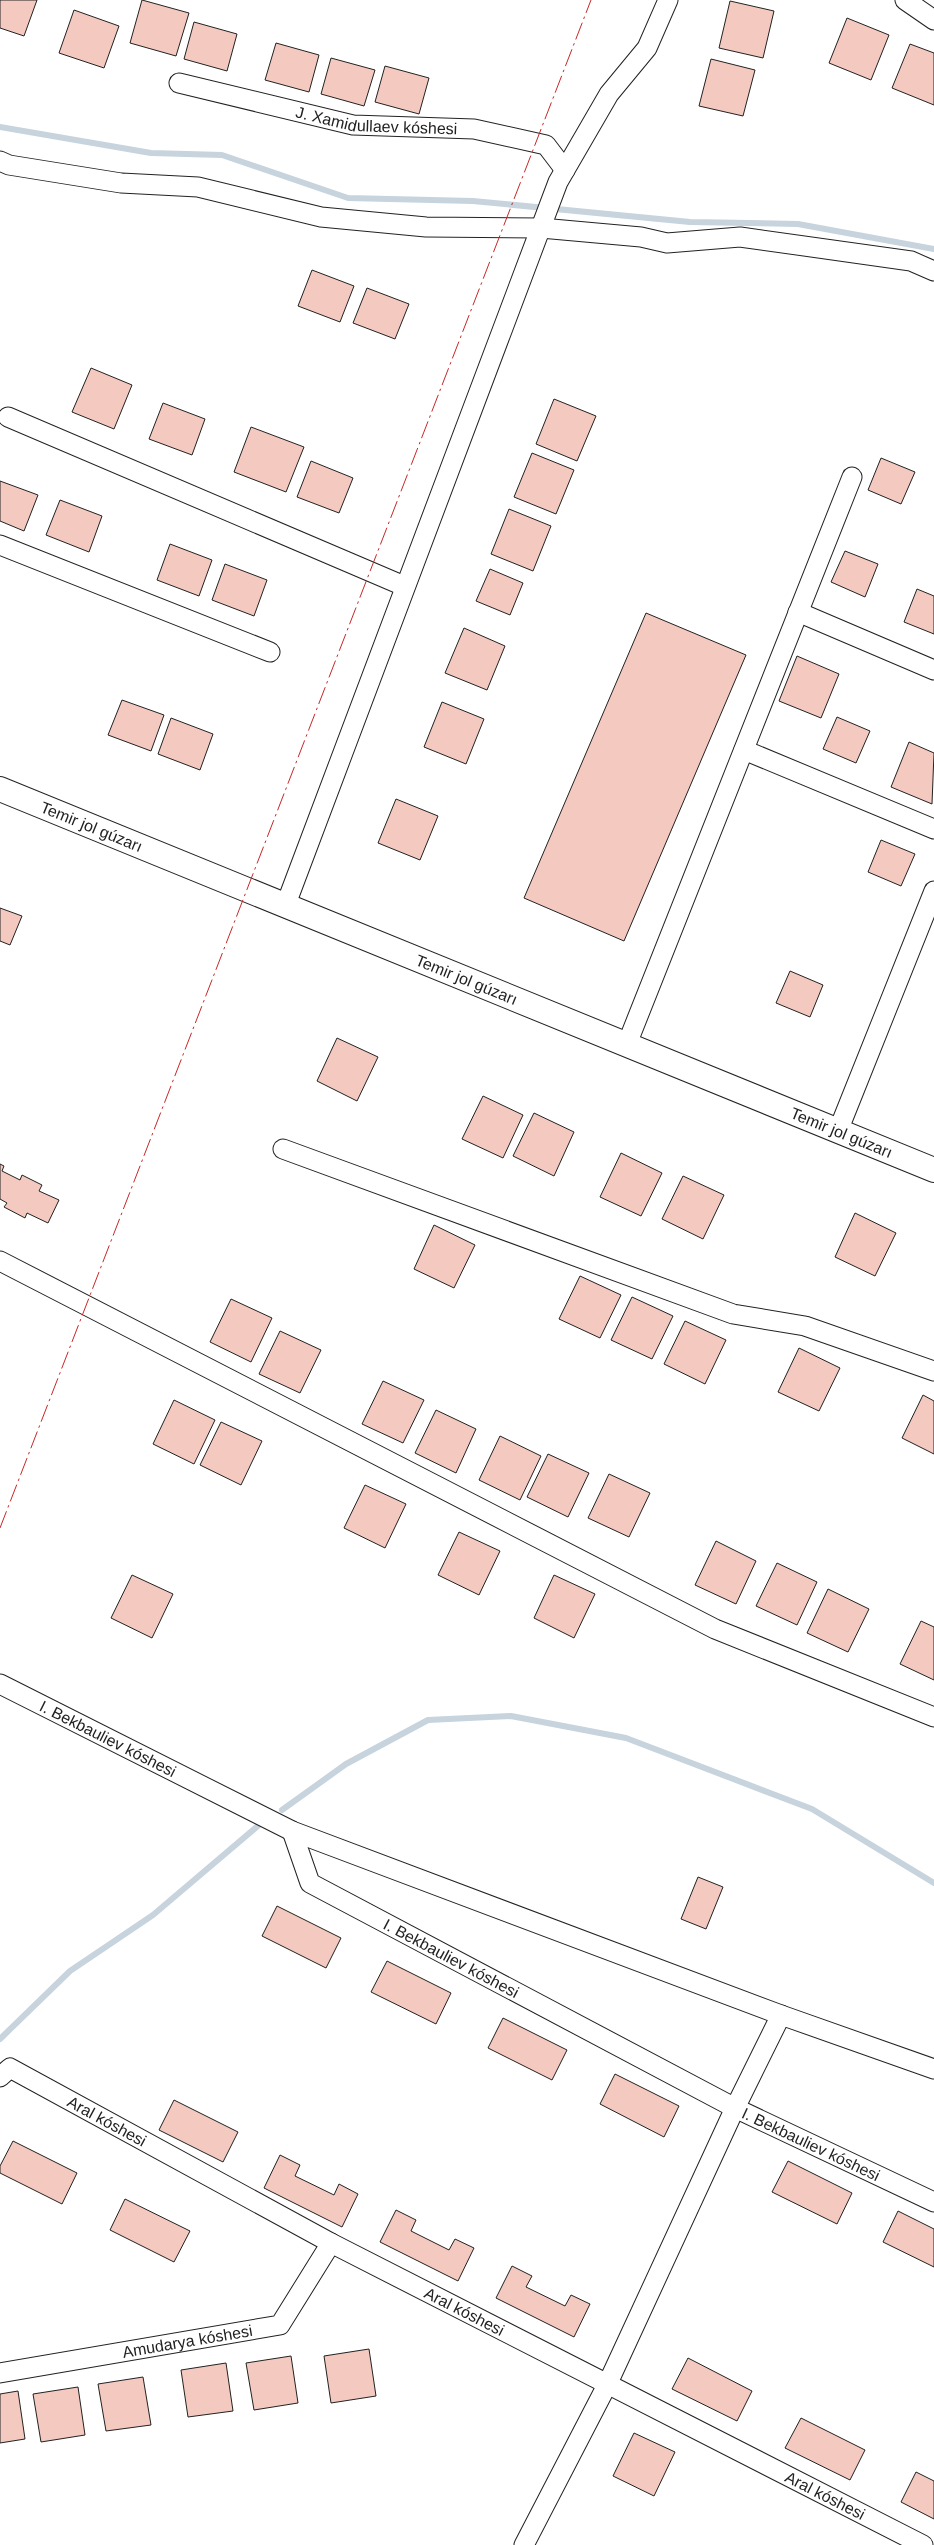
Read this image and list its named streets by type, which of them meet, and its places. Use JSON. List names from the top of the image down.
{
  "streets": {
    "street": [
      "J. Xamidullaev kóshesi",
      "Temir jol gúzarı",
      "I. Bekbauliev kóshesi",
      "Aral kóshesi",
      "Amudarya kóshesi"
    ]
  },
  "crossings": [
    ["Aral kóshesi", "Amudarya kóshesi"]
  ]
}
